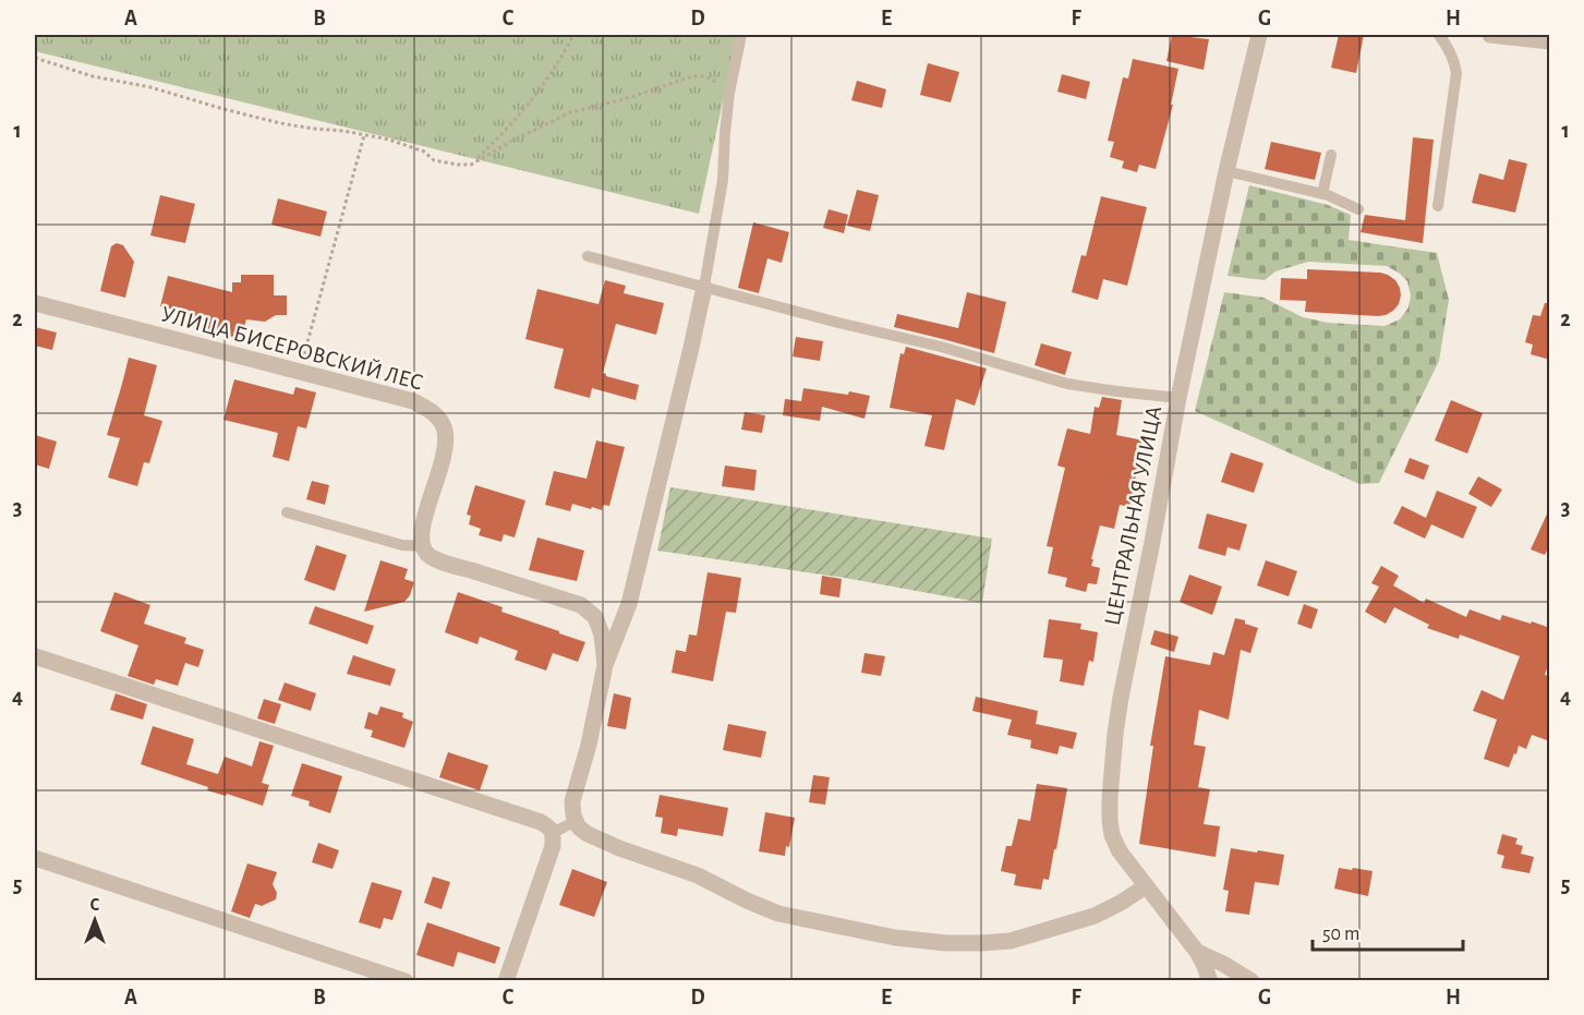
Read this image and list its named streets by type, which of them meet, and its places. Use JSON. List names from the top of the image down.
{
  "streets": {
    "street": ["УЛИЦА БИСЕРОВСКИЙ ЛЕС", "ЦЕНТРАЛЬНАЯ УЛИЦА"]
  },
  "scale_bar": "50 m",
  "north": "top",
  "grid": {
    "columns": [
      "A",
      "B",
      "C",
      "D",
      "E",
      "F",
      "G",
      "H"
    ],
    "rows": [
      "1",
      "2",
      "3",
      "4",
      "5"
    ]
  }
}
